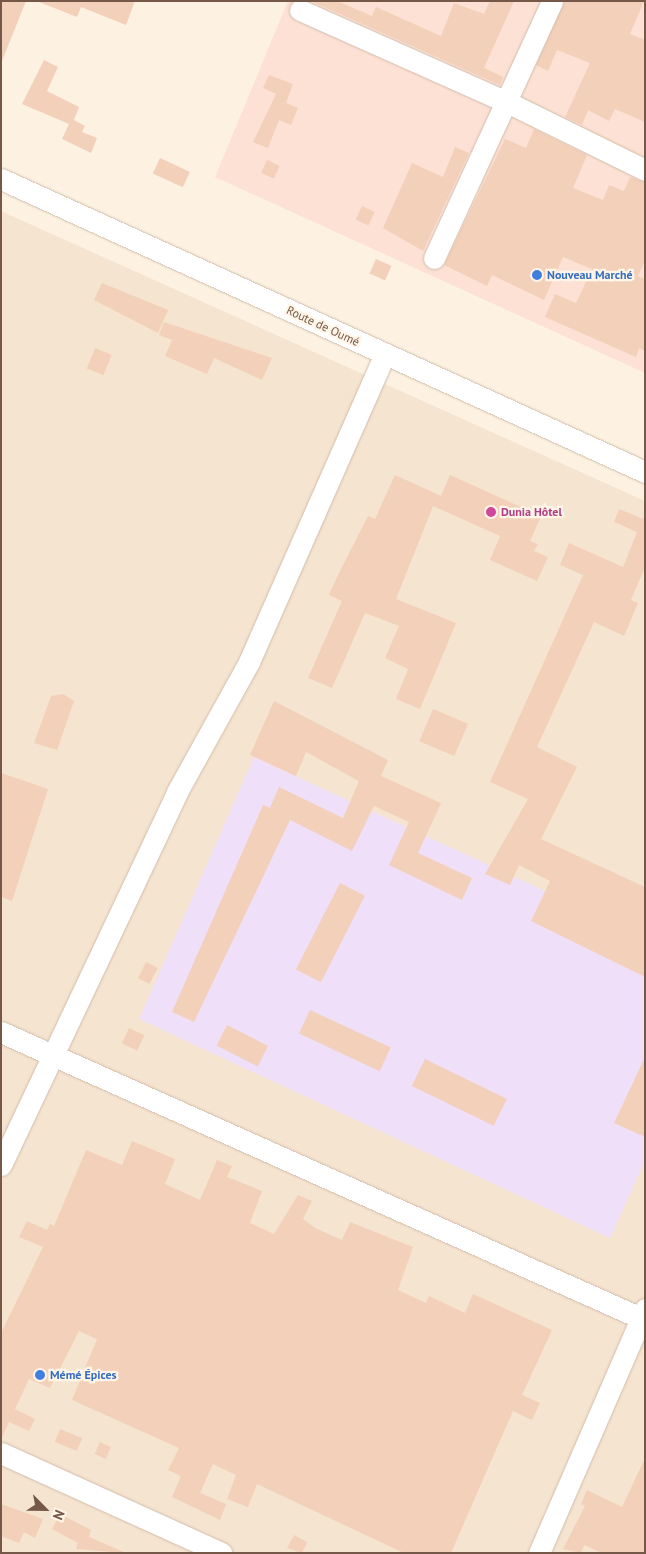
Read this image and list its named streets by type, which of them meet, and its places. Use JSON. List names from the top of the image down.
{
  "streets": {
    "street": ["Route de Oumé"]
  },
  "places": ["Nouveau Marché", "Dunia Hôtel", "Mémé Épices"],
  "north": "bottom right"
}
